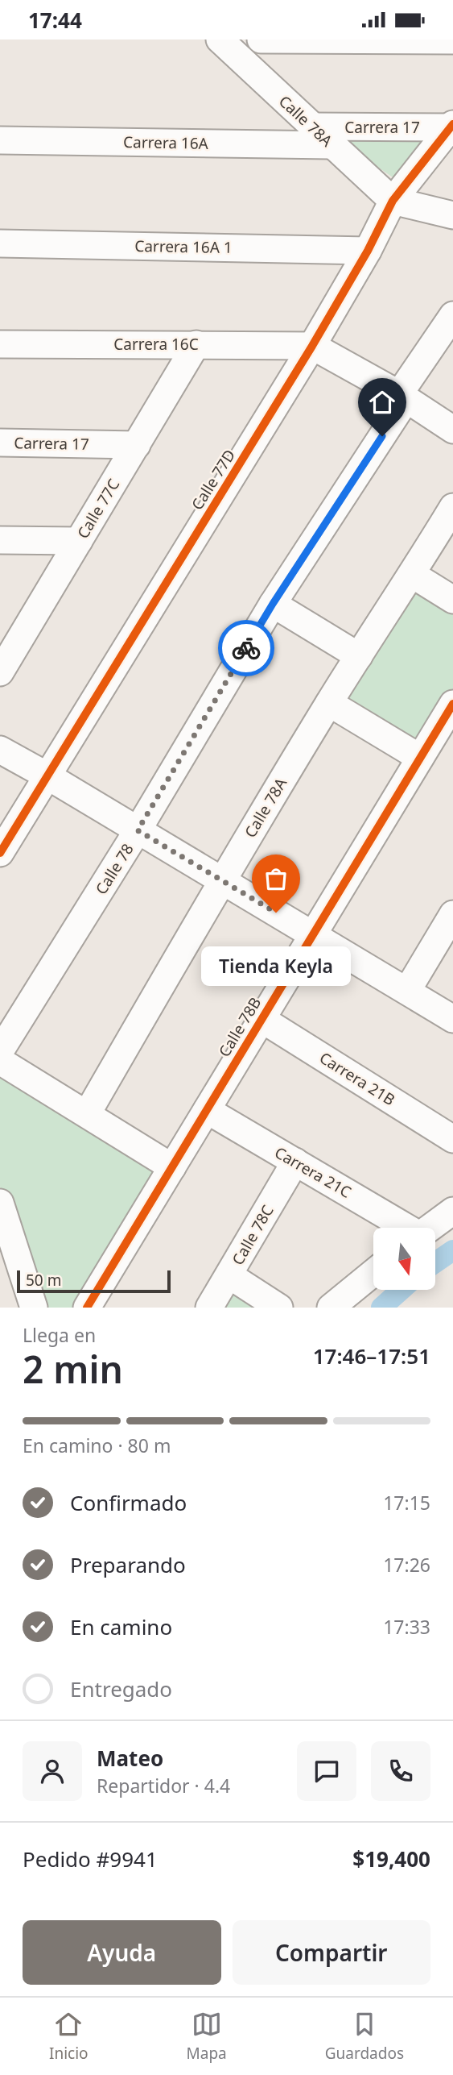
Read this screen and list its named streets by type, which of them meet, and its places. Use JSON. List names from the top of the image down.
{
  "streets": {
    "street": [
      "Calle 78A",
      "Carrera 17",
      "Carrera 16A",
      "Carrera 16A 1",
      "Carrera 16C",
      "Calle 77D",
      "Calle 77C",
      "Calle 78",
      "Calle 78B",
      "Carrera 21B",
      "Carrera 21C",
      "Calle 78C"
    ]
  },
  "crossings": [
    ["Calle 78A", "Carrera 17"],
    ["Calle 78A", "Carrera 16A"],
    ["Calle 78A", "Calle 77D"],
    ["Carrera 17", "Calle 77D"],
    ["Carrera 17", "Calle 77C"],
    ["Carrera 16A 1", "Calle 77D"],
    ["Carrera 16C", "Calle 77D"],
    ["Carrera 16C", "Calle 77C"],
    ["Calle 78B", "Carrera 21B"],
    ["Calle 78B", "Carrera 21C"],
    ["Carrera 21C", "Calle 78C"]
  ],
  "places": ["Tienda Keyla"],
  "scale_bar": "50 m",
  "north": "bottom",
  "page": {
    "status": "17:44",
    "bubble": "Tienda Keyla",
    "scale": "50 m",
    "heading": ["2 min", "Llega en", "17:46–17:51"],
    "panel": [
      "Mateo",
      "Repartidor · 4.4",
      "Pedido #9941",
      "$19,400"
    ],
    "bar": "En camino · 80 m",
    "list": [
      ["Confirmado", "17:15"],
      ["Preparando", "17:26"],
      ["En camino", "17:33"],
      "Entregado"
    ],
    "buttons": ["Ayuda", "Compartir"],
    "tabs": ["Inicio", "Mapa", "Guardados"]
  }
}
